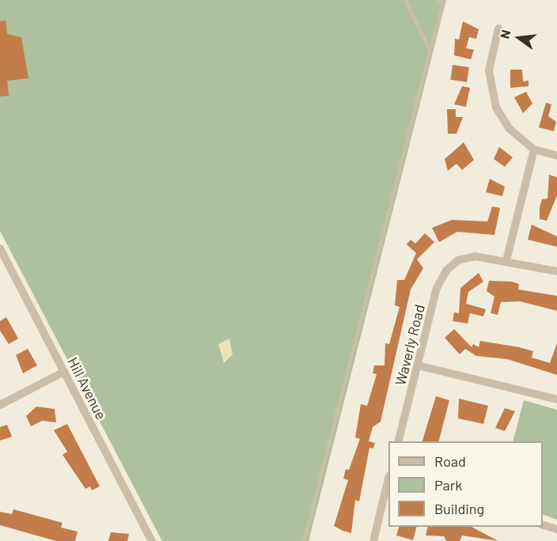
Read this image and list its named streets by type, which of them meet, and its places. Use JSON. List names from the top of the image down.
{
  "streets": {
    "street": ["Waverly Road", "Hill Avenue"]
  },
  "legend": ["Road", "Park", "Building"],
  "north": "left"
}
